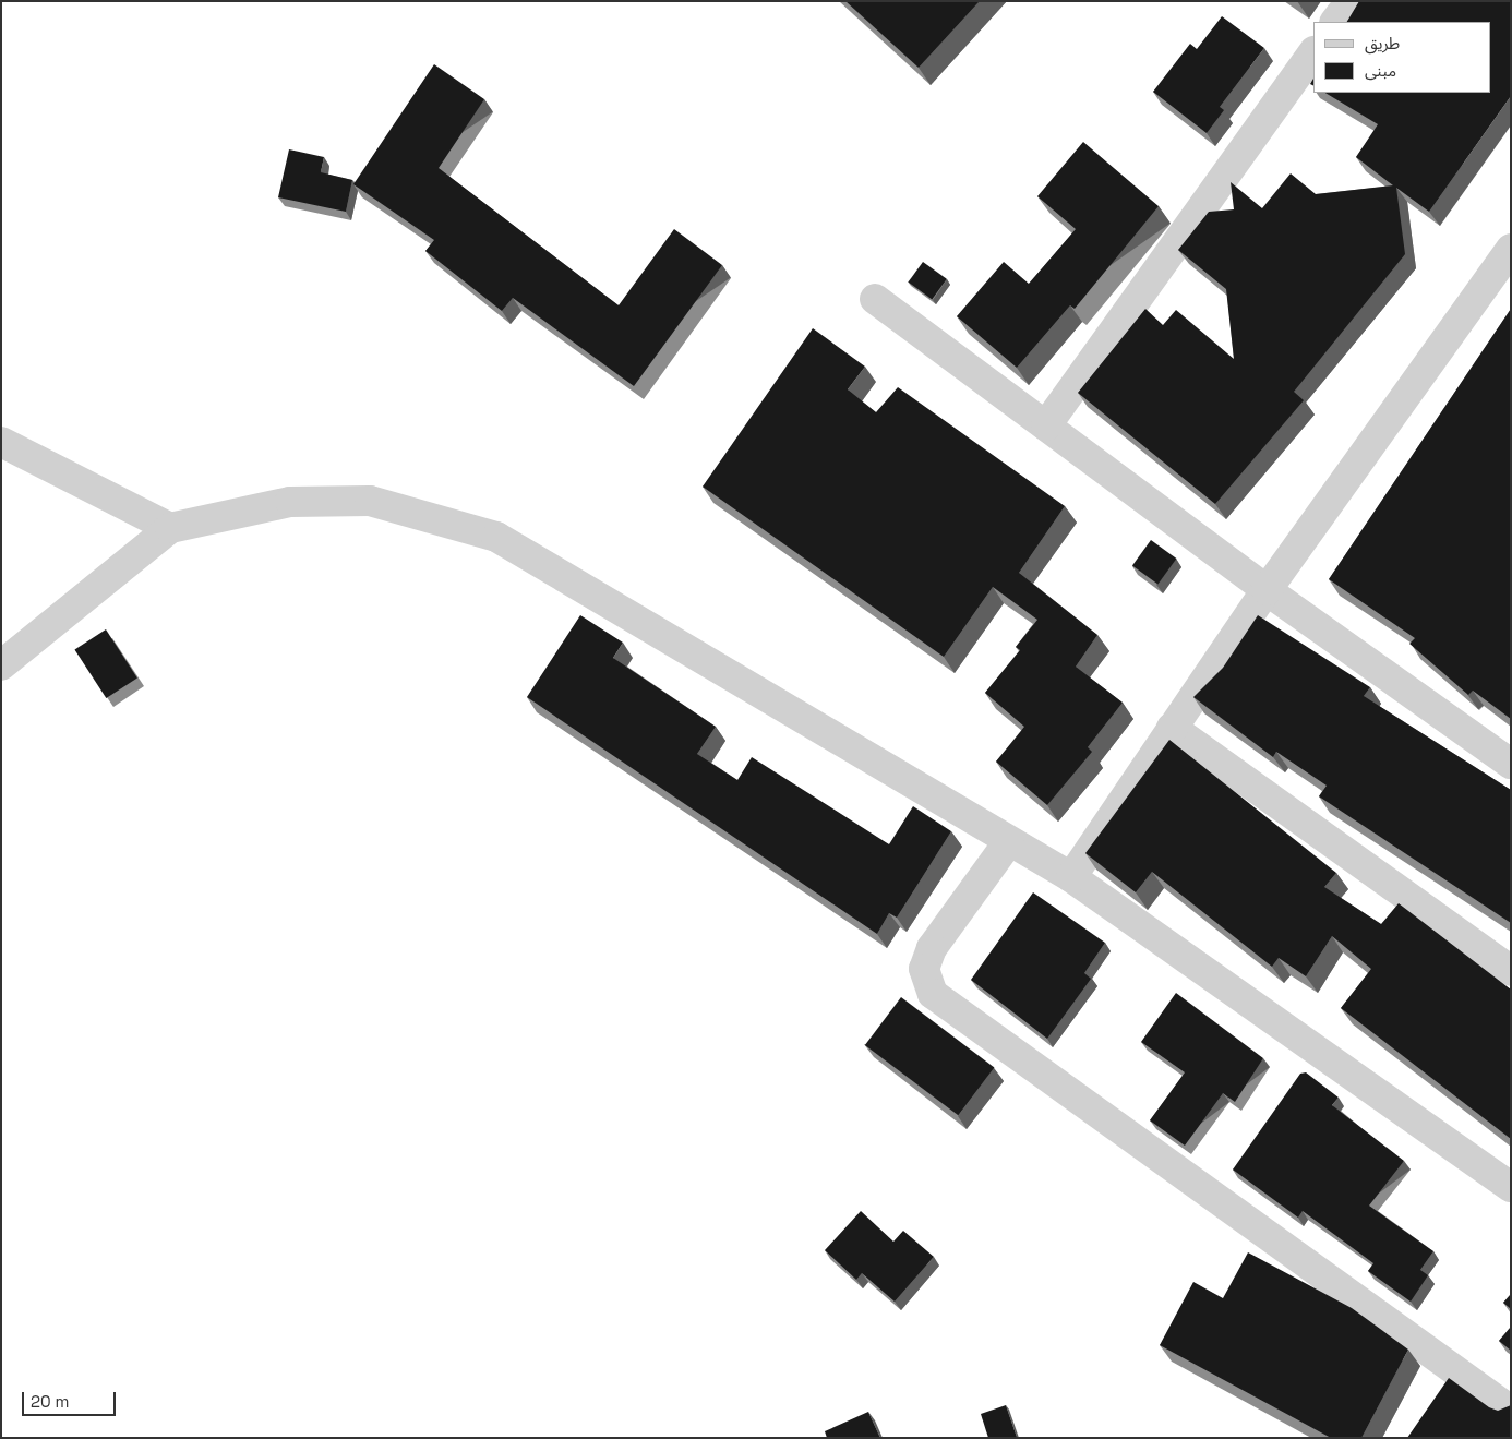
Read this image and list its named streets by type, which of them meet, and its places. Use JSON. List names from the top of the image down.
{
  "legend": ["طريق", "مبنى"],
  "scale_bar": "20 m"
}
